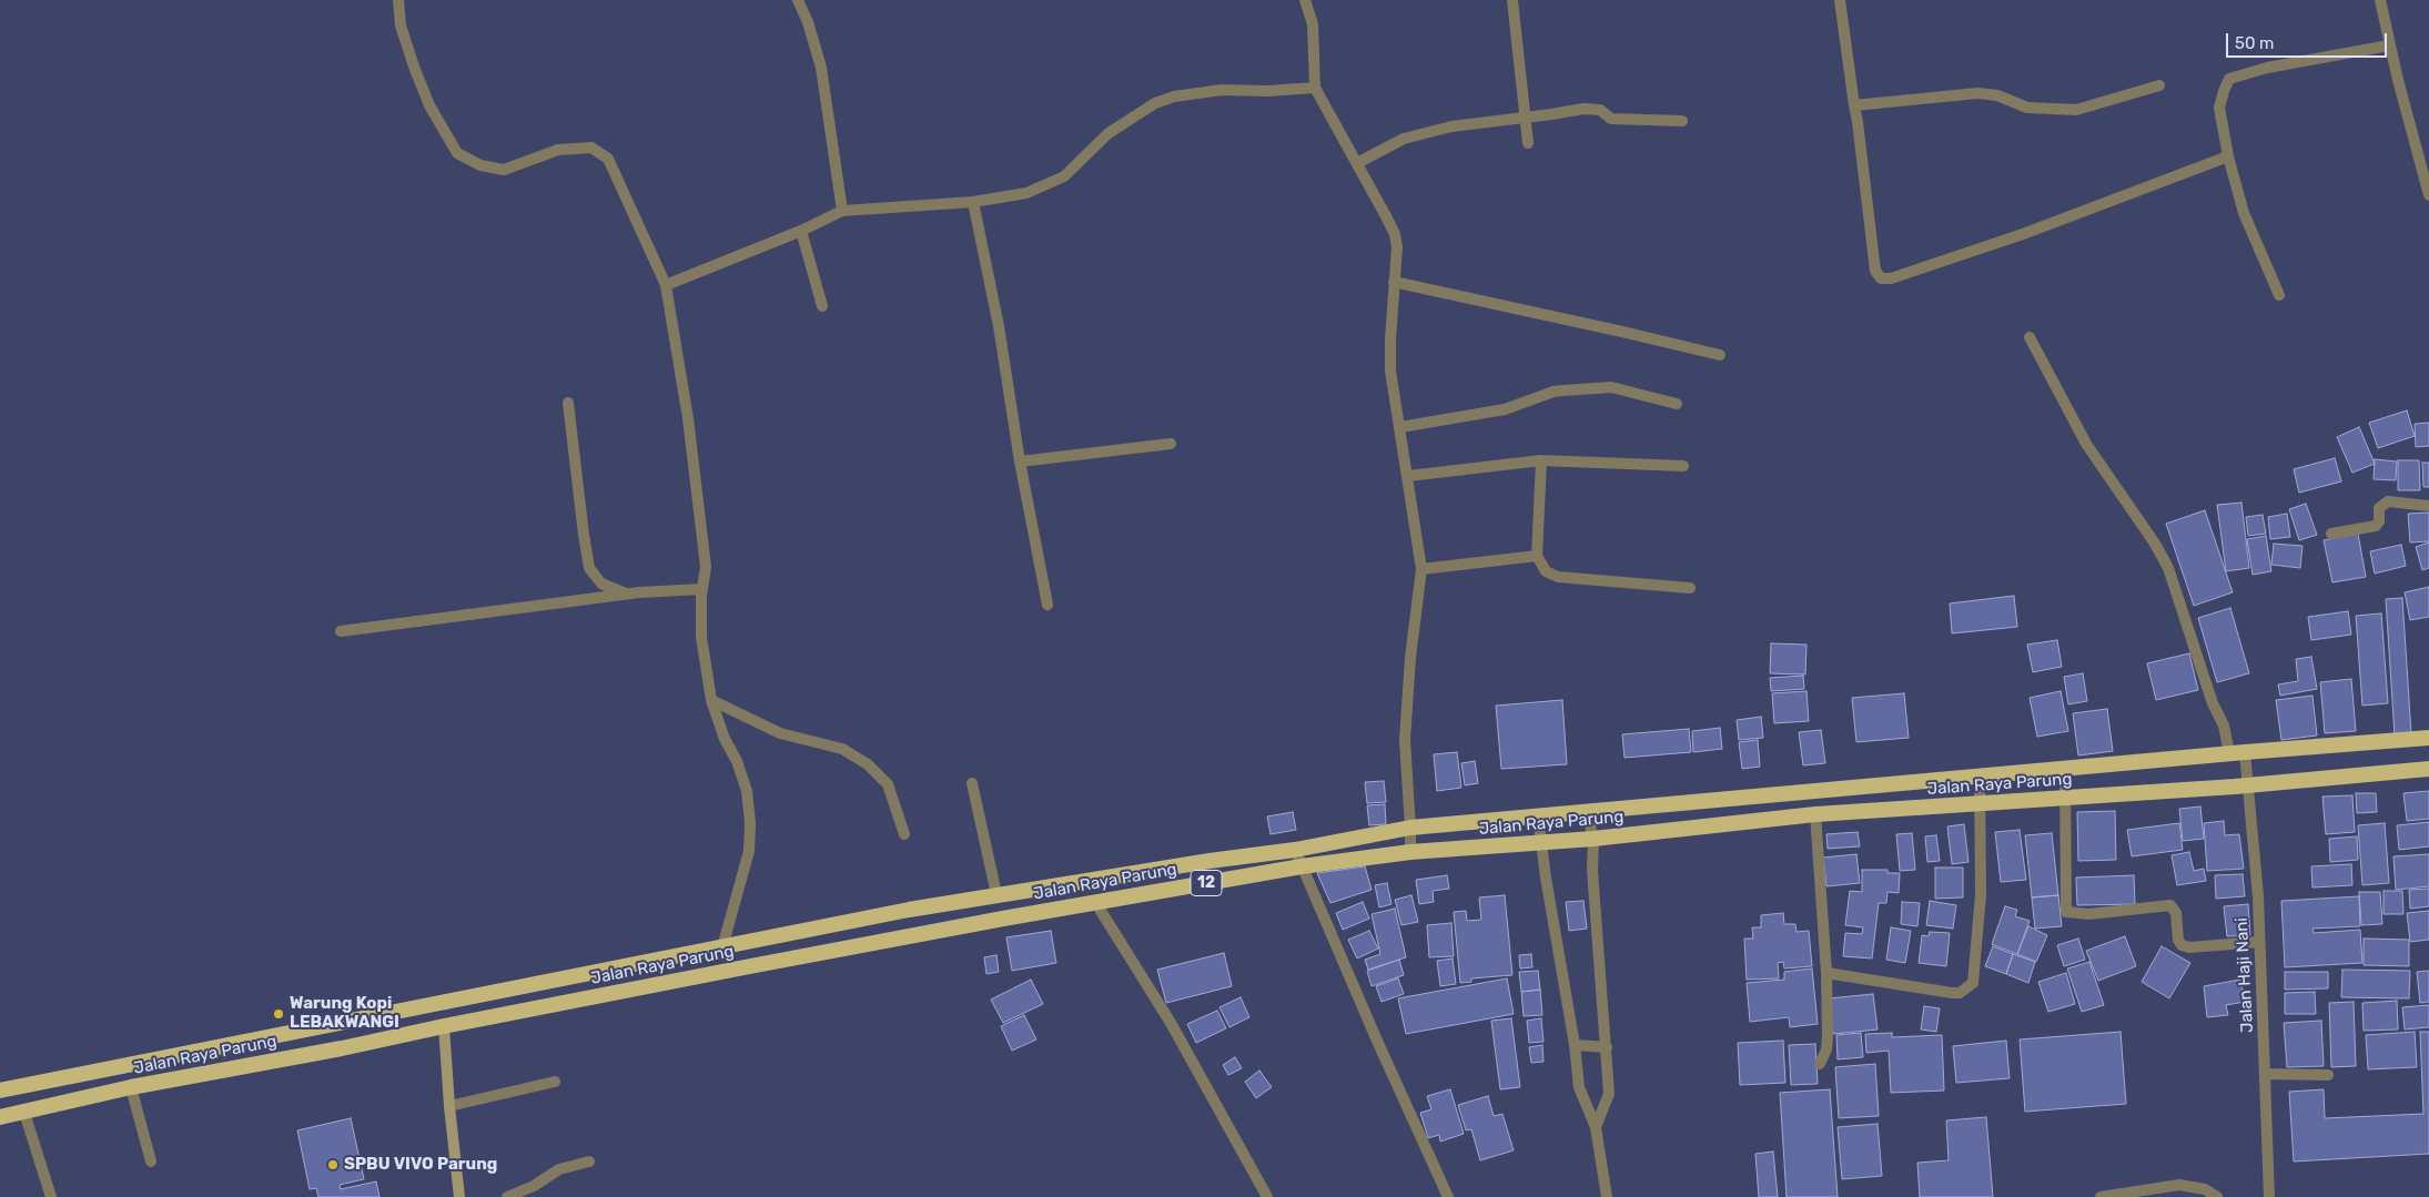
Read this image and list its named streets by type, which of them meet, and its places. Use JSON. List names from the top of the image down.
{
  "streets": {
    "highway": ["Jalan Raya Parung", "12"],
    "street": ["Jalan Haji Nani"]
  },
  "crossings": [
    ["Jalan Raya Parung", "Jalan Haji Nani"]
  ],
  "places": ["Warung Kopi LEBAKWANGI", "SPBU VIVO Parung"],
  "scale_bar": "50 m"
}
